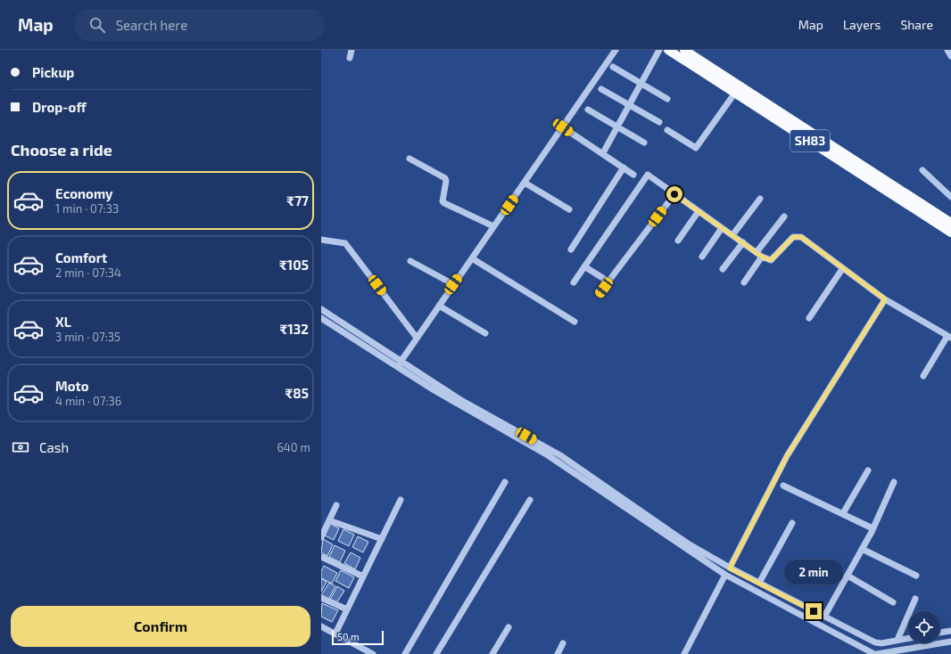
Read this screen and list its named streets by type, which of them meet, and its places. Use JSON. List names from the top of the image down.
{
  "streets": {
    "main road": ["SH83"]
  },
  "scale_bar": "50 m",
  "page": {
    "header": "Map",
    "search": "Search here",
    "nav": ["Map", "Layers", "Share"],
    "banner": ["Pickup", "Drop-off"],
    "heading": "Choose a ride",
    "list": [
      {
        "name": "Economy",
        "note": "1 min · 07:33",
        "value": "₹77"
      },
      {
        "name": "Comfort",
        "note": "2 min · 07:34",
        "value": "₹105"
      },
      {
        "name": "XL",
        "note": "3 min · 07:35",
        "value": "₹132"
      },
      {
        "name": "Moto",
        "note": "4 min · 07:36",
        "value": "₹85"
      }
    ],
    "pay": ["Cash", "640 m"],
    "bubble": "2 min",
    "buttons": "Confirm",
    "scale": "50 m"
  }
}
